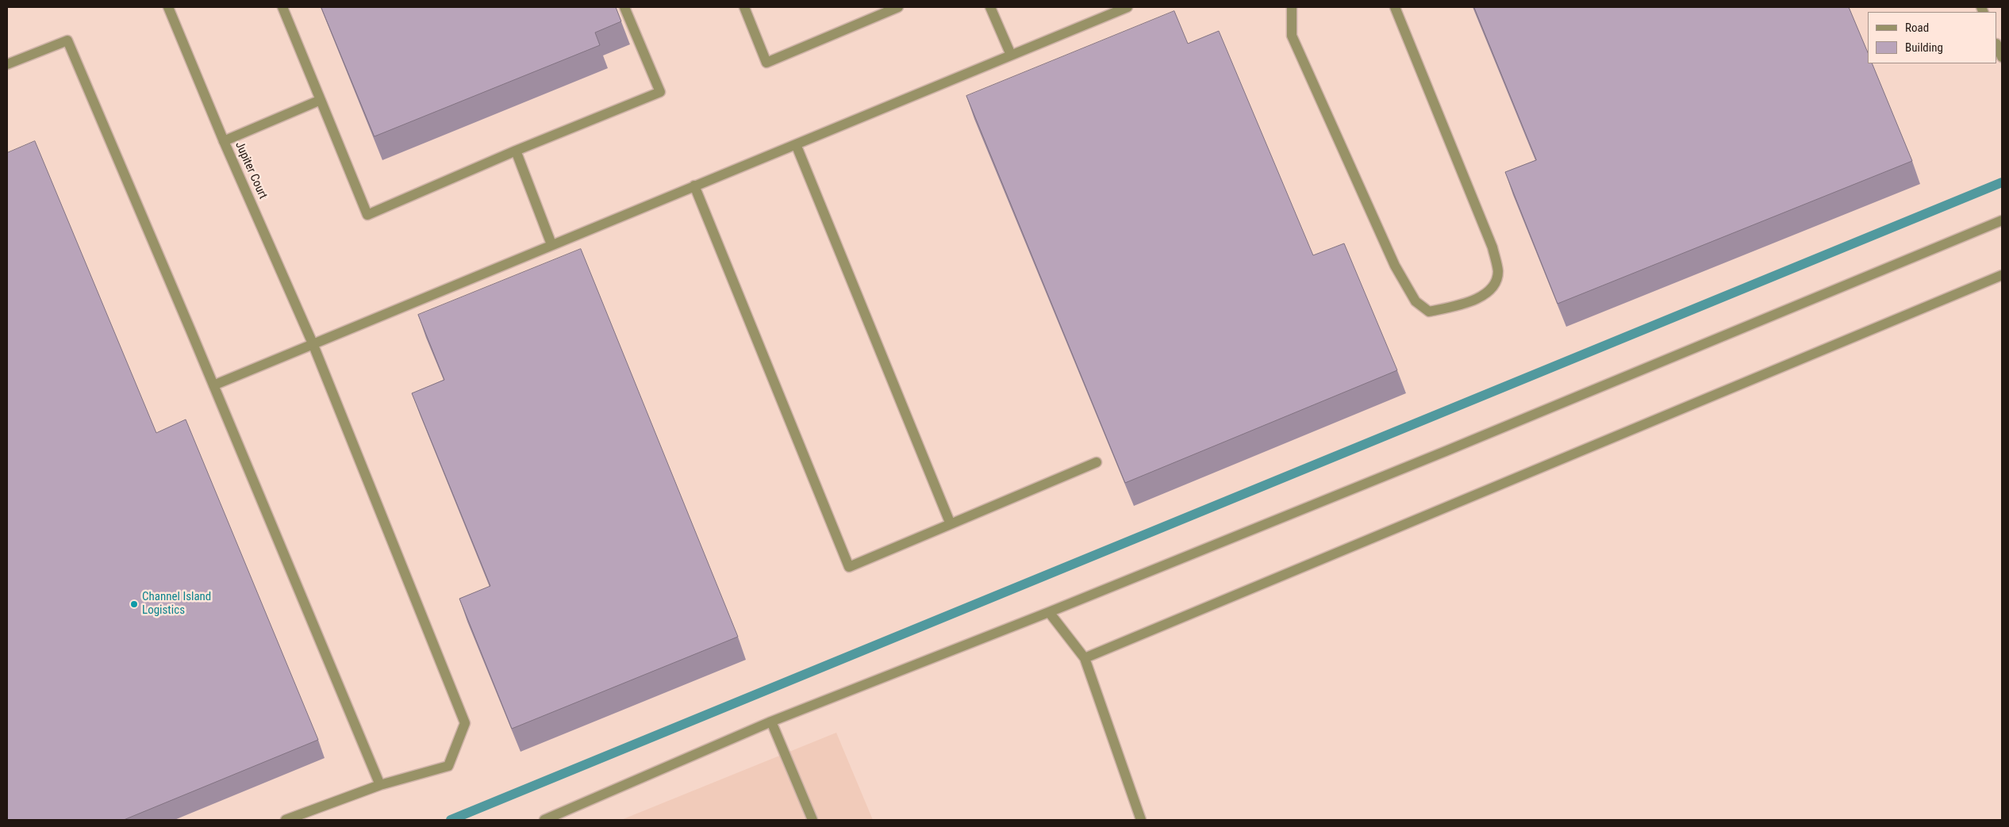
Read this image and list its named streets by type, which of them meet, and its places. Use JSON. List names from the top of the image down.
{
  "streets": {
    "street": ["Jupiter Court"]
  },
  "places": ["Channel Island Logistics"],
  "legend": ["Road", "Building"]
}
